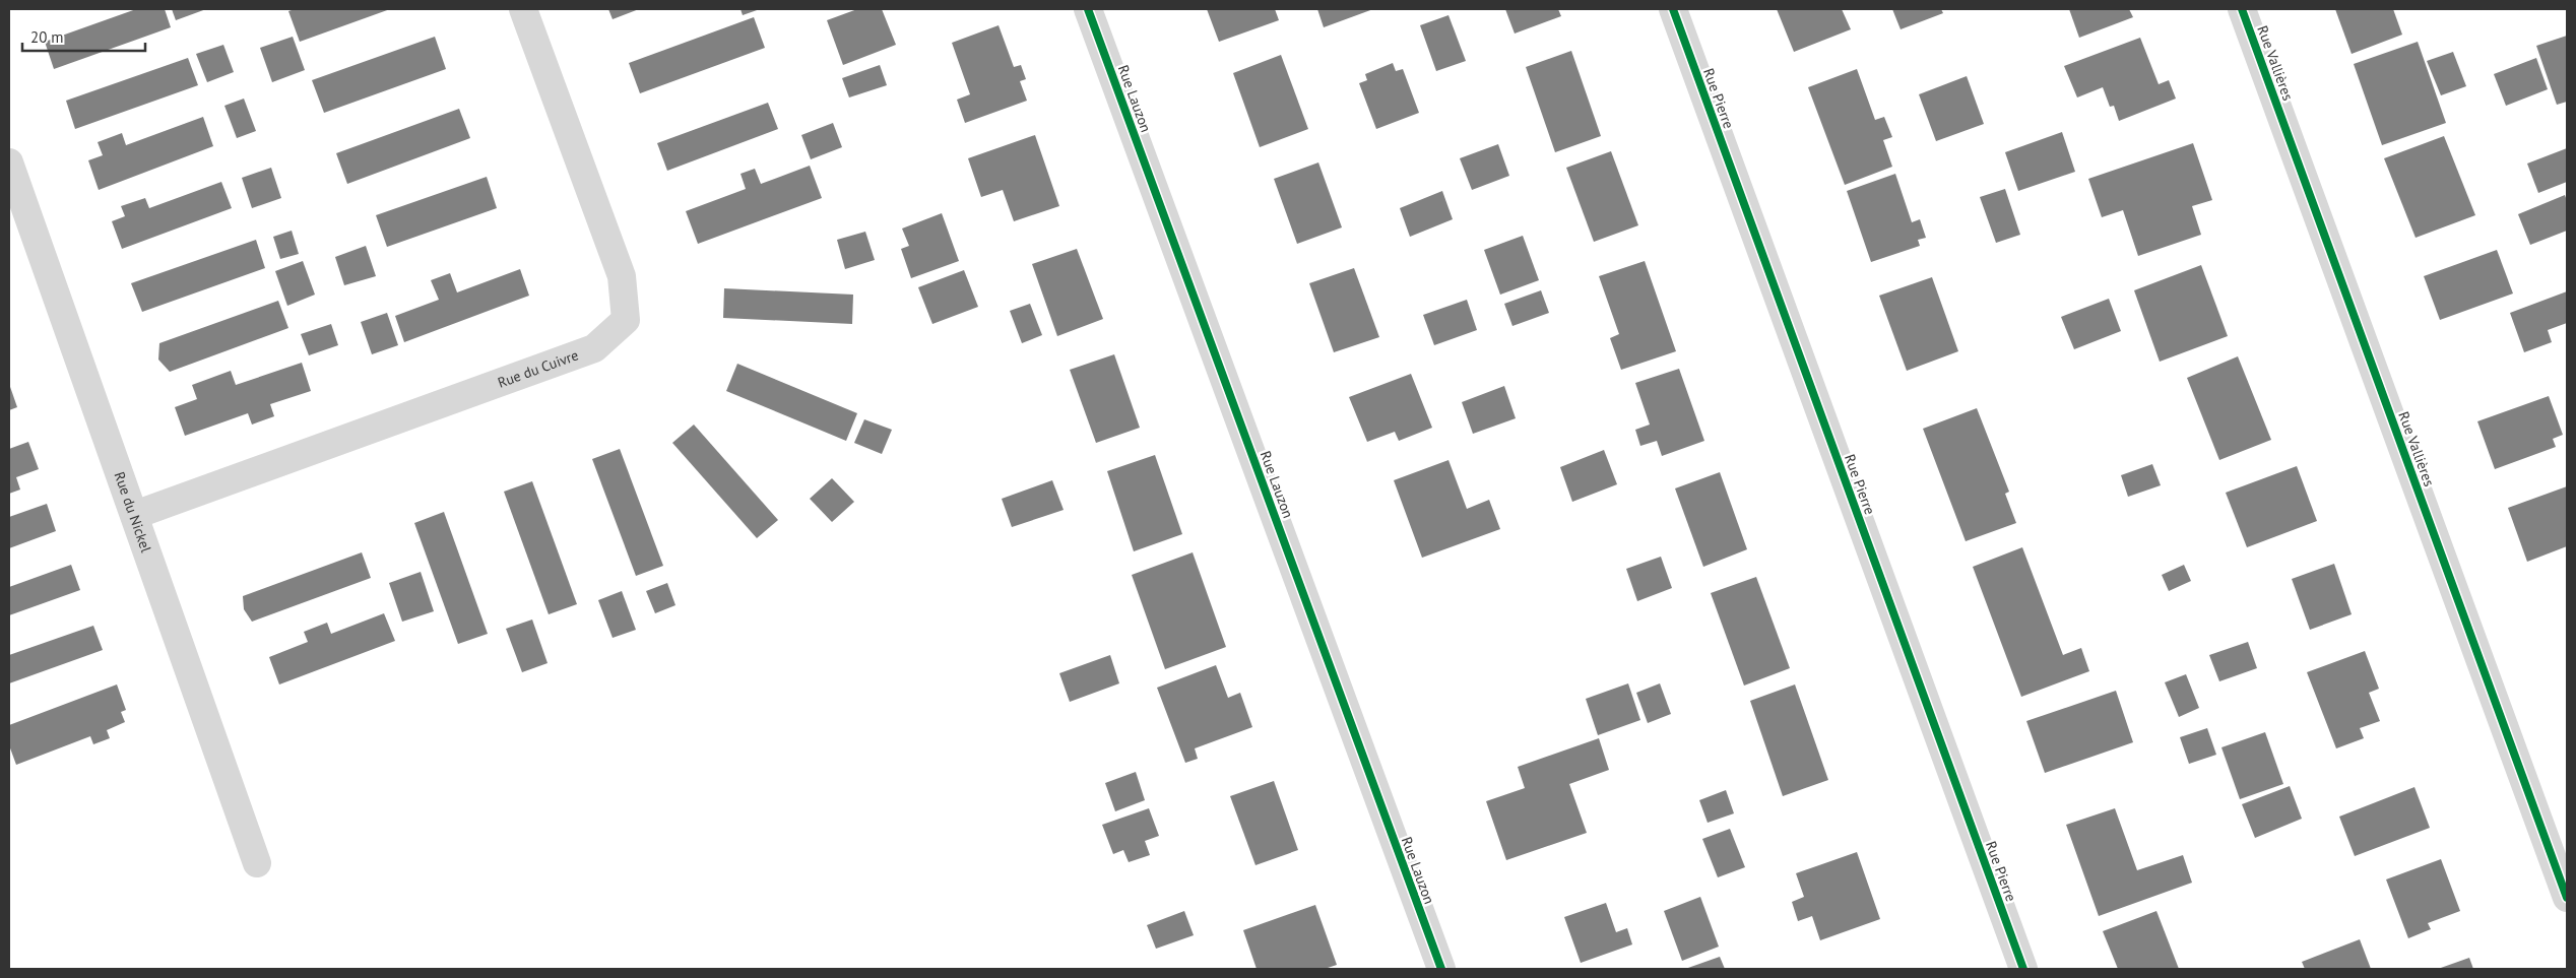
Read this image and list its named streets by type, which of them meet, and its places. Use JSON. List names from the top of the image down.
{
  "streets": {
    "street": [
      "Rue Vallières",
      "Rue Lauzon",
      "Rue Pierre",
      "Rue du Cuivre",
      "Rue du Nickel"
    ]
  },
  "crossings": [
    ["Rue du Cuivre", "Rue du Nickel"]
  ],
  "scale_bar": "20 m"
}
